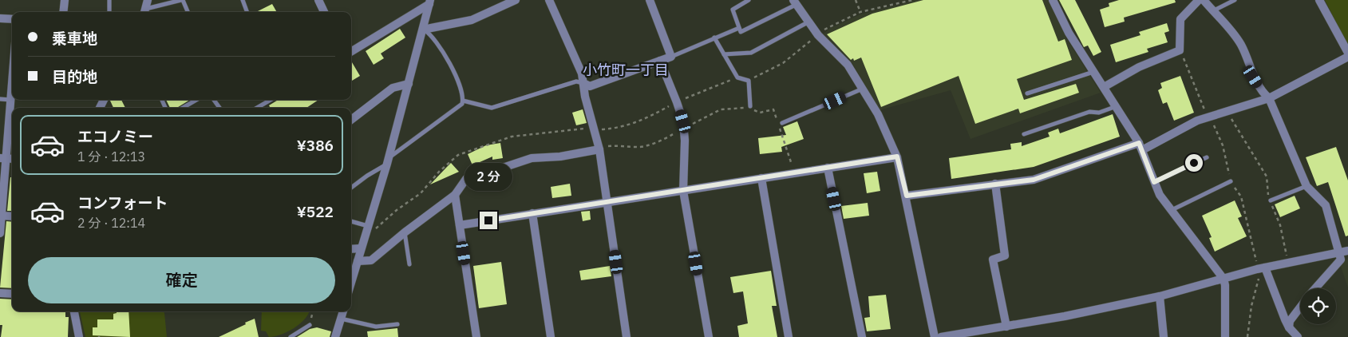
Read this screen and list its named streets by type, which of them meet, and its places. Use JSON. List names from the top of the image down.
{
  "districts": ["小竹町一丁目"],
  "page": {
    "banner": ["乗車地", "目的地"],
    "list": [
      {
        "name": "エコノミー",
        "note": "1 分 · 12:13",
        "value": "¥386"
      },
      {
        "name": "コンフォート",
        "note": "2 分 · 12:14",
        "value": "¥522"
      }
    ],
    "bubble": "2 分",
    "buttons": "確定"
  }
}
